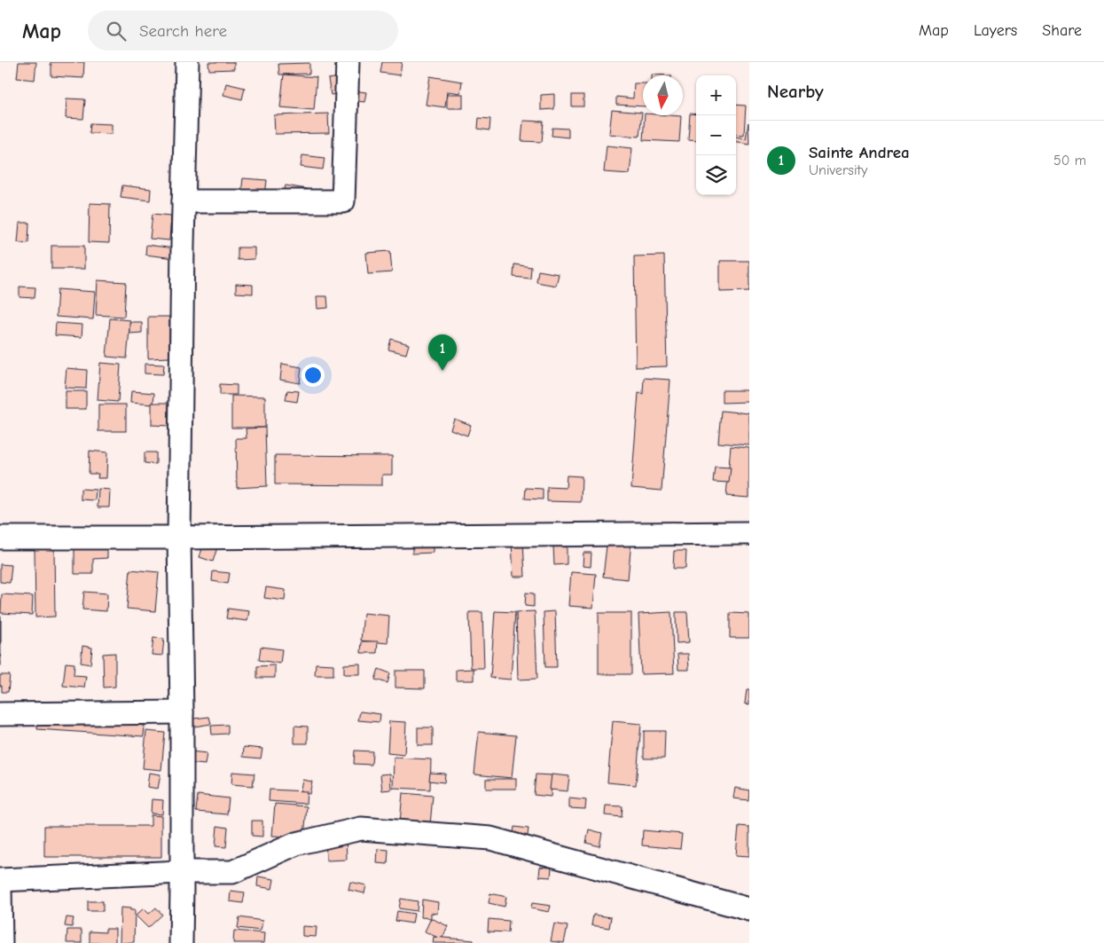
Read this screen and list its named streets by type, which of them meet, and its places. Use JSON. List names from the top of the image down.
{
  "north": "bottom",
  "page": {
    "header": "Map",
    "search": "Search here",
    "nav": ["Map", "Layers", "Share"],
    "heading": "Nearby",
    "map_buttons": ["+", "−"],
    "list": [
      {
        "mark": "1",
        "name": "Sainte Andrea",
        "note": "University",
        "value": "50 m"
      }
    ],
    "pins": "1"
  }
}
